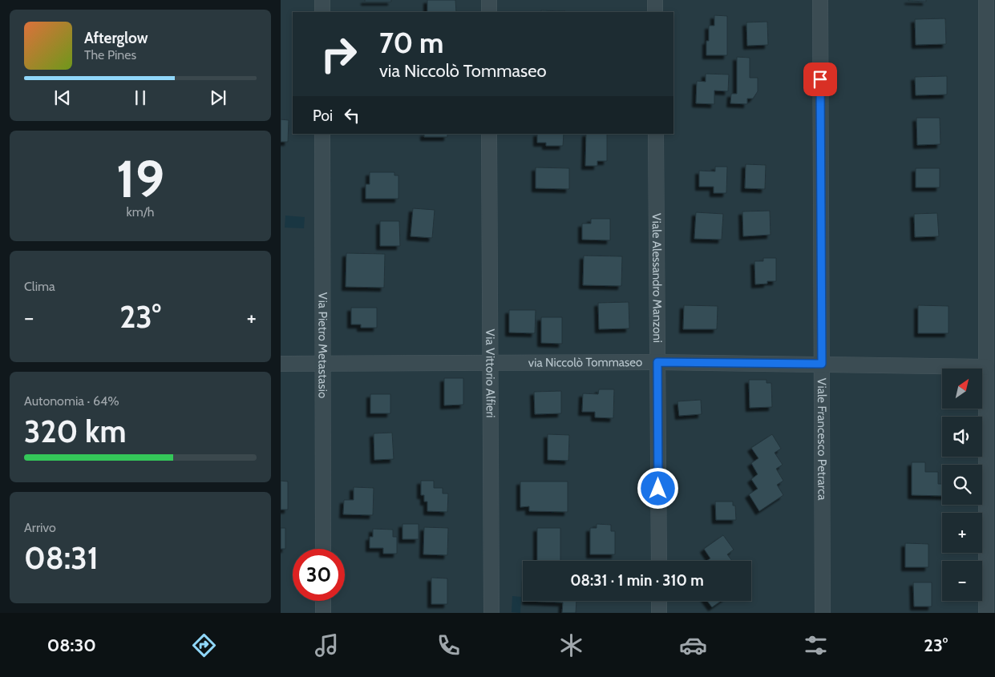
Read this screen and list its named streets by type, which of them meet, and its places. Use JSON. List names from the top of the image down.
{
  "streets": {
    "street": [
      "Viale Alessandro Manzoni",
      "Via Pietro Metastasio",
      "via Niccolò Tommaseo",
      "Via Vittorio Alfieri",
      "Viale Francesco Petrarca"
    ]
  },
  "crossings": [
    ["Viale Alessandro Manzoni", "via Niccolò Tommaseo"],
    ["Via Pietro Metastasio", "via Niccolò Tommaseo"],
    ["via Niccolò Tommaseo", "Via Vittorio Alfieri"],
    ["via Niccolò Tommaseo", "Viale Francesco Petrarca"]
  ],
  "north": "top right",
  "page": {
    "turn": ["70 m", "via Niccolò Tommaseo"],
    "song": ["Afterglow", "The Pines"],
    "then": "Poi",
    "tile": [
      ["19", "km/h"],
      "Clima",
      ["Autonomia · 64%", "320 km"],
      ["Arrivo", "08:31"]
    ],
    "heat": ["−", "23°", "+"],
    "map_buttons": ["+", "−"],
    "limit": "30",
    "trip": "08:31 · 1 min · 310 m",
    "tabs": ["08:30", "23°"]
  }
}
